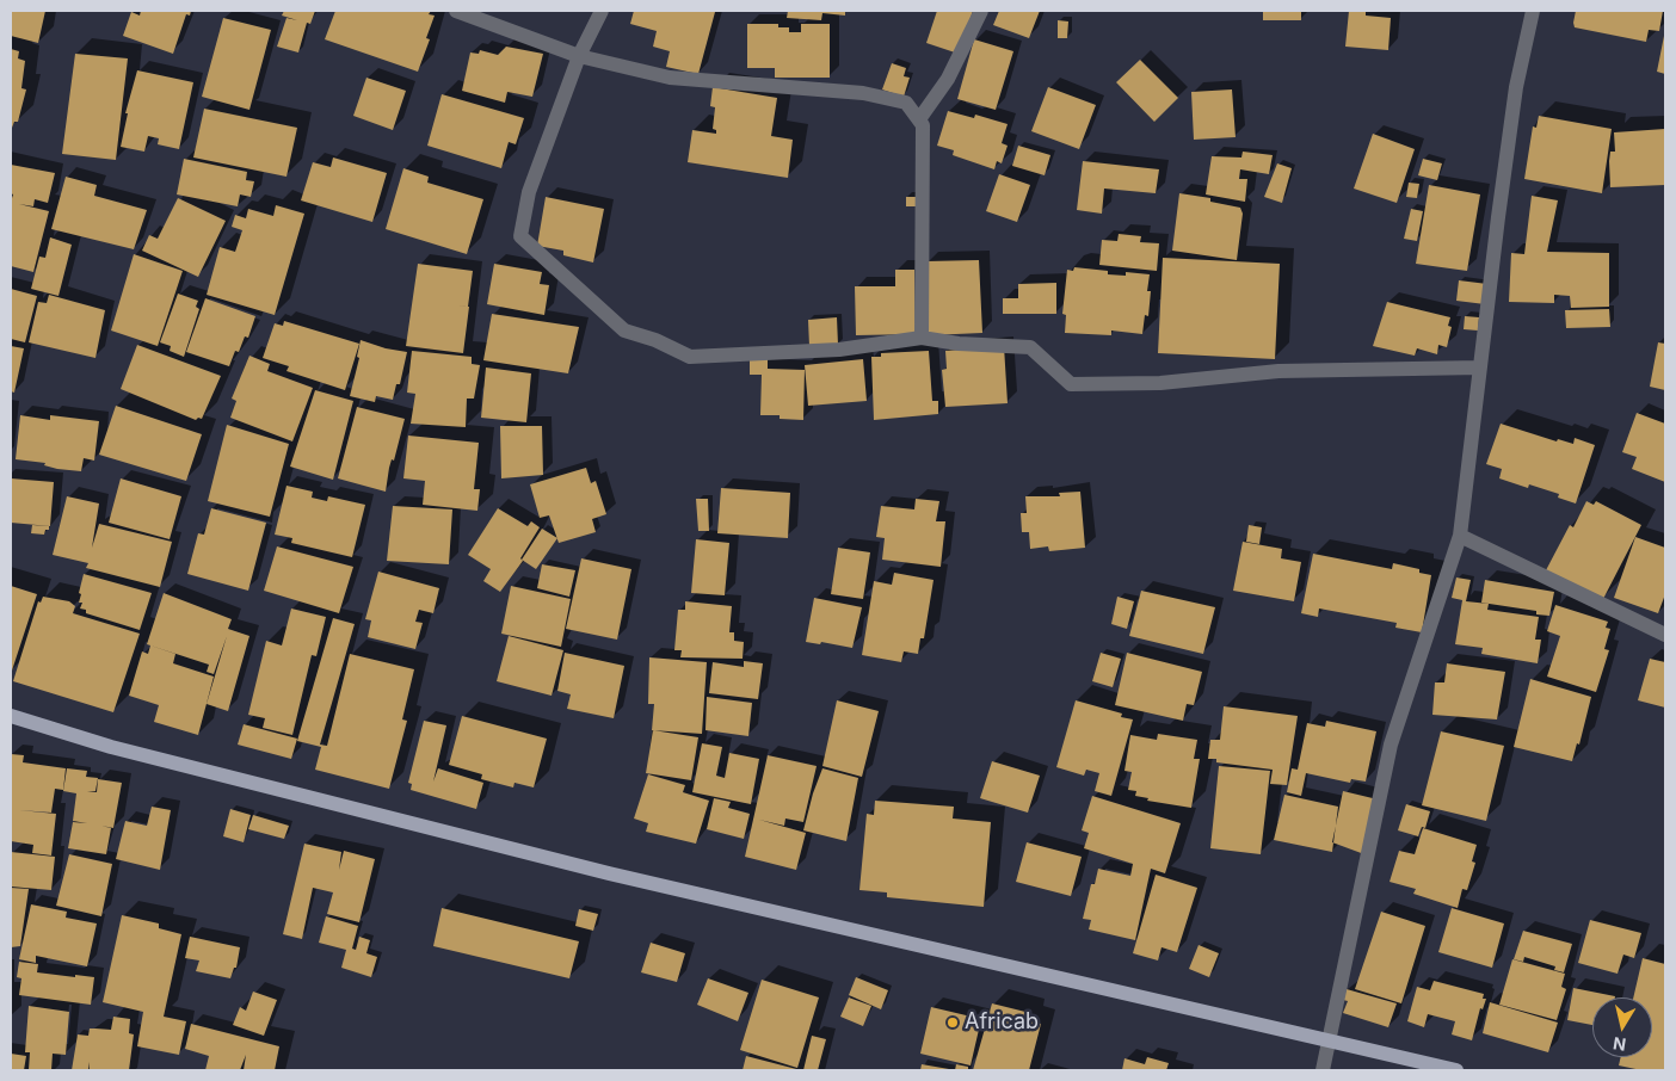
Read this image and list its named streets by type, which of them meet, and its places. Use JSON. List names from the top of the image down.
{
  "places": ["Africab"],
  "north": "bottom"
}
